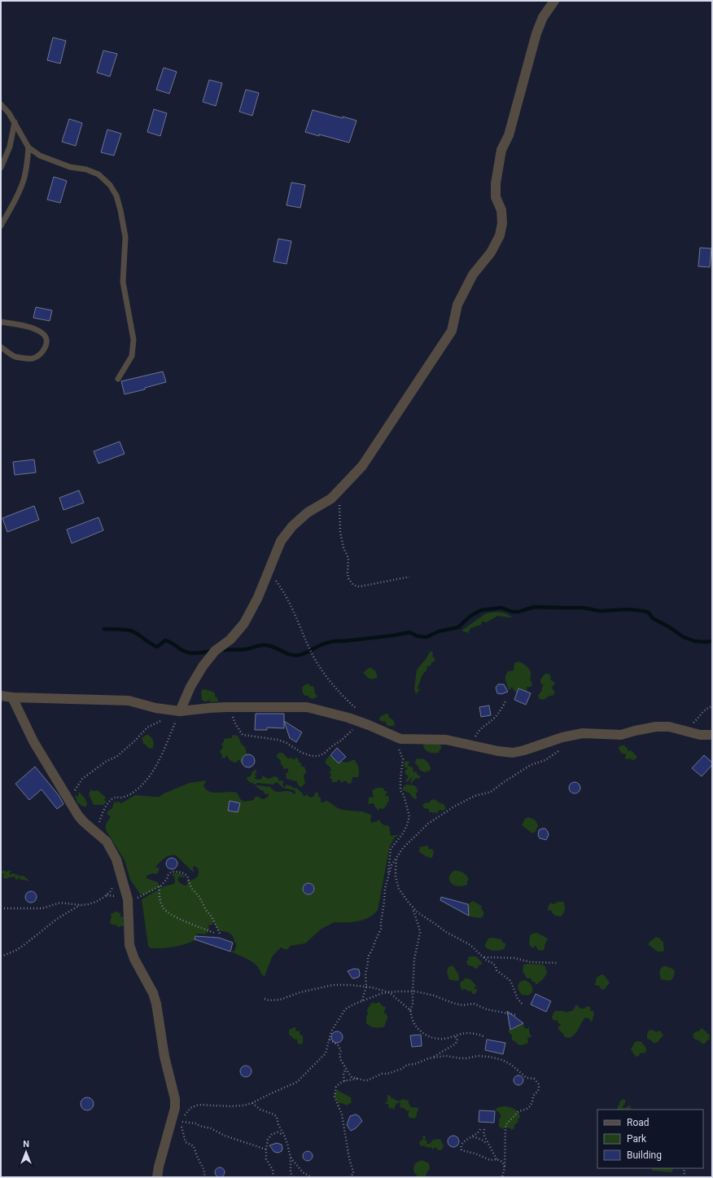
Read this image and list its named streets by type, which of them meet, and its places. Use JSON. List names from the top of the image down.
{
  "legend": ["Road", "Park", "Building"],
  "north": "top"
}
